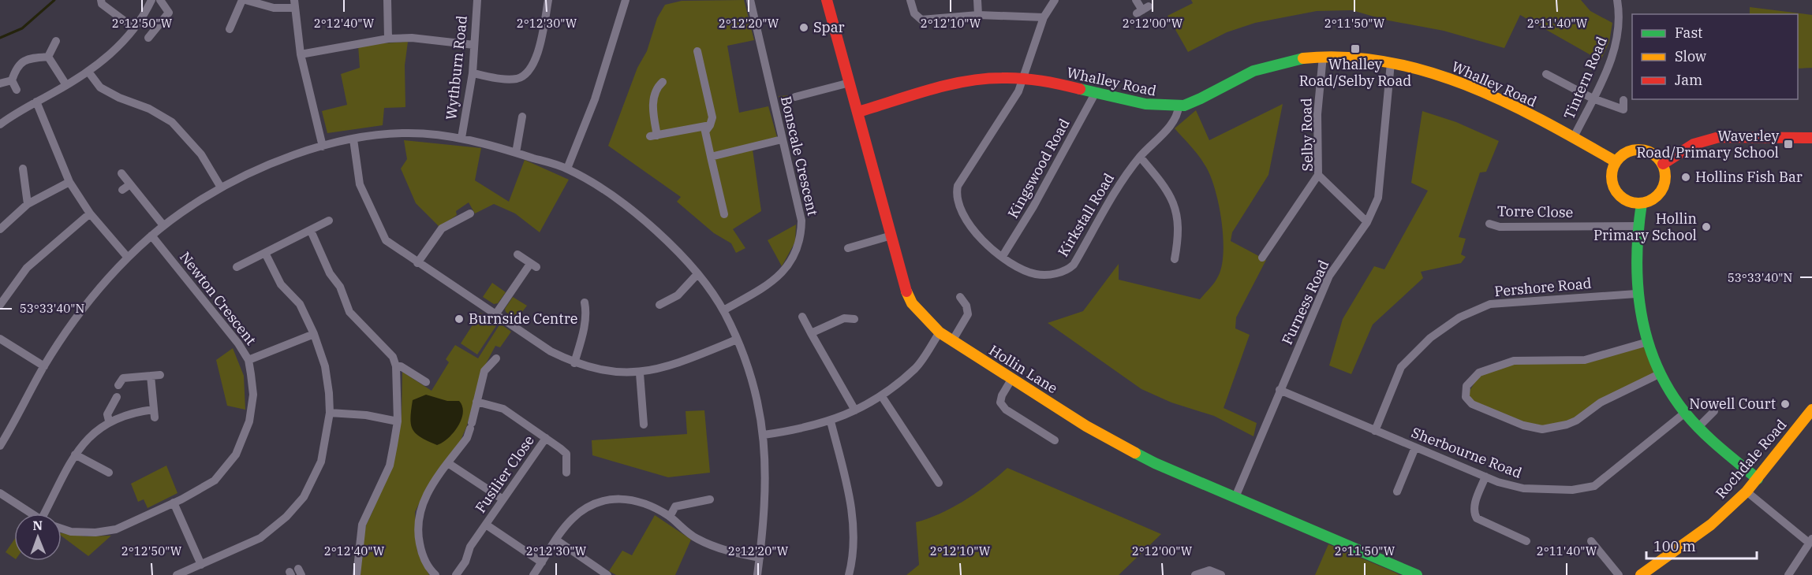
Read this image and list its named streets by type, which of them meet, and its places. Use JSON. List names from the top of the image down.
{
  "streets": {
    "street": [
      "Wythburn Road",
      "Tintern Road",
      "Whalley Road",
      "Selby Road",
      "Bonscale Crescent",
      "Kingswood Road",
      "Torre Close",
      "Kirkstall Road",
      "Pershore Road",
      "Newton Crescent",
      "Furness Road",
      "Hollin Lane",
      "Sherbourne Road",
      "Rochdale Road",
      "Fusilier Close"
    ]
  },
  "crossings": [
    ["Tintern Road", "Whalley Road"],
    ["Whalley Road", "Selby Road"],
    ["Whalley Road", "Kingswood Road"],
    ["Whalley Road", "Kirkstall Road"],
    ["Whalley Road", "Furness Road"],
    ["Whalley Road", "Hollin Lane"],
    ["Selby Road", "Furness Road"],
    ["Kingswood Road", "Kirkstall Road"],
    ["Pershore Road", "Sherbourne Road"],
    ["Furness Road", "Hollin Lane"],
    ["Furness Road", "Sherbourne Road"]
  ],
  "places": {
    "other": [
      "Spar",
      "Hollins Fish Bar",
      "Hollin Primary School",
      "Burnside Centre",
      "Nowell Court"
    ],
    "transit": ["Whalley Road/Selby Road", "Waverley Road/Primary School"]
  },
  "legend": ["Fast", "Slow", "Jam"],
  "scale_bar": "100 m",
  "north": "top",
  "coordinates": [
    "2°12'50\"W",
    "2°12'40\"W",
    "2°12'30\"W",
    "2°12'20\"W",
    "2°12'10\"W",
    "2°12'00\"W",
    "2°11'50\"W",
    "2°11'40\"W",
    "53°33'40\"N"
  ]
}
